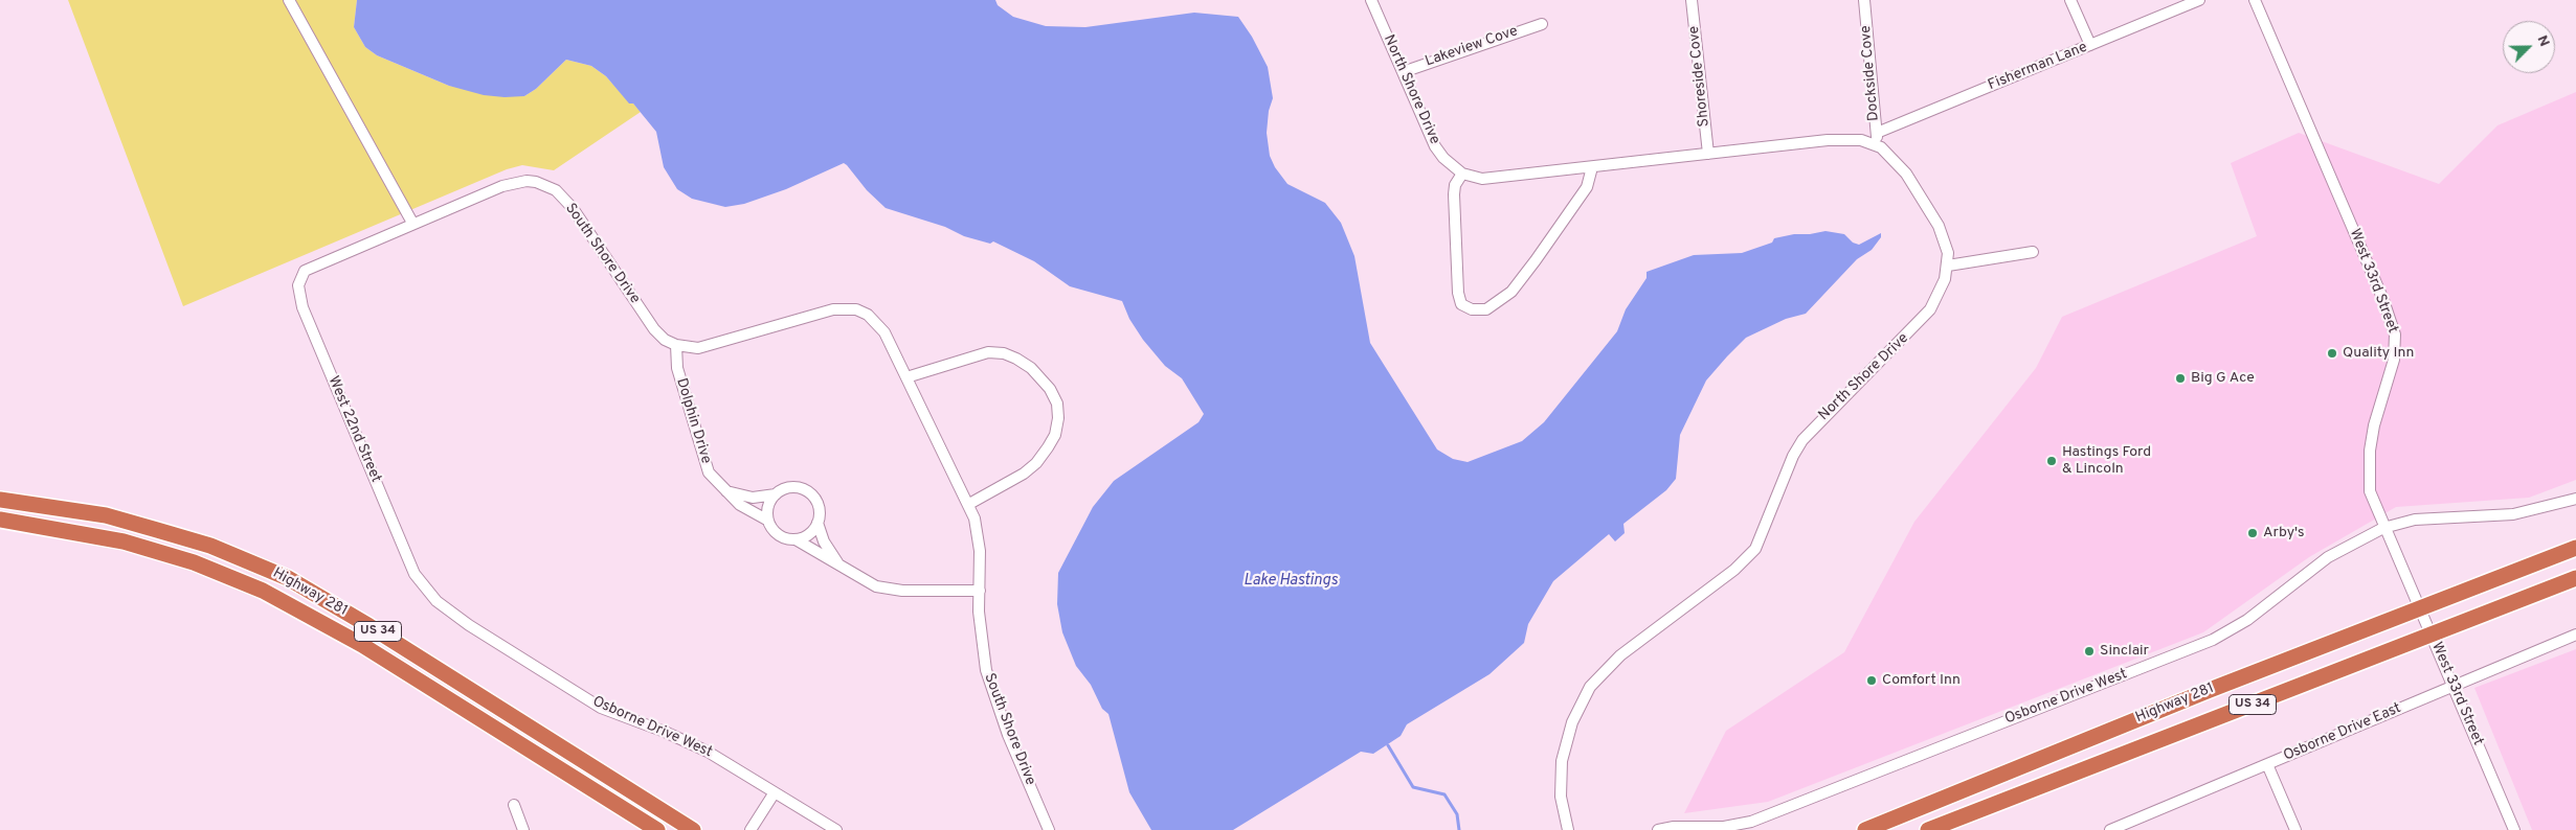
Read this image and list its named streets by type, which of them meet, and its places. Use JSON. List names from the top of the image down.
{
  "streets": {
    "highway": ["Highway 281", "US 34"],
    "street": [
      "Lakeview Cove",
      "Fisherman Lane",
      "Dockside Cove",
      "Shoreside Cove",
      "North Shore Drive",
      "South Shore Drive",
      "West 33rd Street",
      "Dolphin Drive",
      "West 22nd Street",
      "Osborne Drive West",
      "Osborne Drive East"
    ]
  },
  "crossings": [
    ["Lakeview Cove", "North Shore Drive"],
    ["Fisherman Lane", "Dockside Cove"],
    ["Dockside Cove", "North Shore Drive"],
    ["Shoreside Cove", "North Shore Drive"],
    ["South Shore Drive", "Dolphin Drive"],
    ["South Shore Drive", "West 22nd Street"],
    ["West 33rd Street", "Highway 281"],
    ["West 33rd Street", "Osborne Drive West"],
    ["West 33rd Street", "Osborne Drive East"],
    ["West 22nd Street", "Osborne Drive West"]
  ],
  "water": ["Lake Hastings"],
  "places": [
    "Quality Inn",
    "Big G Ace",
    "Hastings Ford & Lincoln",
    "Arby's",
    "Sinclair",
    "Comfort Inn"
  ],
  "north": "top right"
}
